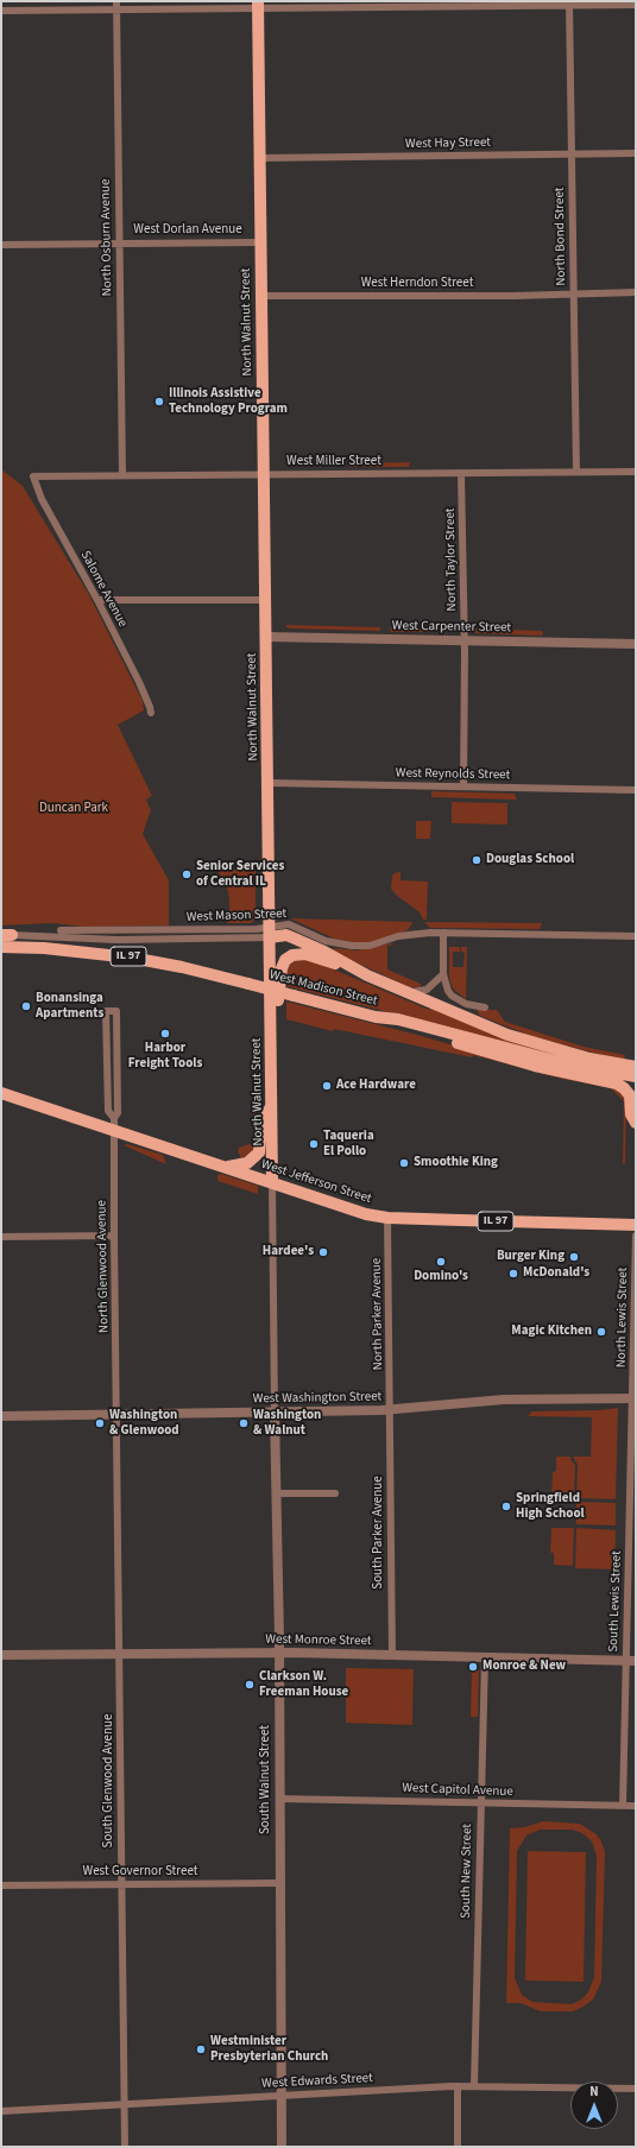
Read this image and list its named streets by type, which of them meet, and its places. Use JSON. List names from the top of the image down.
{
  "streets": {
    "main road": [
      "North Walnut Street",
      "IL 97",
      "West Madison Street",
      "West Jefferson Street"
    ],
    "street": [
      "West Hay Street",
      "West Dorlan Avenue",
      "North Bond Street",
      "North Osburn Avenue",
      "West Herndon Street",
      "West Miller Street",
      "North Taylor Street",
      "Salome Avenue",
      "West Carpenter Street",
      "West Reynolds Street",
      "West Mason Street",
      "North Glenwood Avenue",
      "North Parker Avenue",
      "North Lewis Street",
      "West Washington Street",
      "South Parker Avenue",
      "South Lewis Street",
      "West Monroe Street",
      "South Walnut Street",
      "South Glenwood Avenue",
      "West Capitol Avenue",
      "South New Street",
      "West Governor Street",
      "West Edwards Street"
    ]
  },
  "crossings": [
    ["West Hay Street", "North Bond Street"],
    ["West Hay Street", "North Walnut Street"],
    ["West Dorlan Avenue", "North Osburn Avenue"],
    ["West Dorlan Avenue", "North Walnut Street"],
    ["North Bond Street", "West Herndon Street"],
    ["North Bond Street", "West Miller Street"],
    ["North Osburn Avenue", "West Miller Street"],
    ["West Herndon Street", "North Walnut Street"],
    ["North Walnut Street", "West Miller Street"],
    ["North Walnut Street", "West Carpenter Street"],
    ["North Walnut Street", "West Reynolds Street"],
    ["North Walnut Street", "West Mason Street"],
    ["North Walnut Street", "West Jefferson Street"],
    ["North Walnut Street", "West Washington Street"],
    ["North Walnut Street", "South Walnut Street"],
    ["West Miller Street", "North Taylor Street"],
    ["West Miller Street", "Salome Avenue"],
    ["North Taylor Street", "West Carpenter Street"],
    ["North Taylor Street", "West Reynolds Street"],
    ["West Jefferson Street", "North Glenwood Avenue"],
    ["West Jefferson Street", "North Parker Avenue"],
    ["North Glenwood Avenue", "West Washington Street"],
    ["North Glenwood Avenue", "South Glenwood Avenue"],
    ["North Parker Avenue", "West Washington Street"],
    ["North Parker Avenue", "South Parker Avenue"],
    ["North Lewis Street", "West Washington Street"],
    ["North Lewis Street", "South Lewis Street"],
    ["West Washington Street", "South Parker Avenue"],
    ["West Washington Street", "South Lewis Street"],
    ["West Washington Street", "South Walnut Street"],
    ["West Washington Street", "South Glenwood Avenue"],
    ["South Parker Avenue", "West Monroe Street"],
    ["South Lewis Street", "West Monroe Street"],
    ["South Lewis Street", "West Capitol Avenue"],
    ["West Monroe Street", "South Walnut Street"],
    ["West Monroe Street", "South Glenwood Avenue"],
    ["West Monroe Street", "South New Street"],
    ["South Walnut Street", "West Capitol Avenue"],
    ["South Walnut Street", "West Governor Street"],
    ["South Walnut Street", "West Edwards Street"],
    ["South Glenwood Avenue", "West Governor Street"],
    ["South Glenwood Avenue", "West Edwards Street"],
    ["West Capitol Avenue", "South New Street"],
    ["South New Street", "West Edwards Street"]
  ],
  "parks": ["Duncan Park"],
  "places": [
    "Illinois Assistive Technology Program",
    "Douglas School",
    "Senior Services of Central IL",
    "Bonansinga Apartments",
    "Harbor Freight Tools",
    "Ace Hardware",
    "Taqueria El Pollo",
    "Smoothie King",
    "Hardee's",
    "Burger King",
    "Domino's",
    "McDonald's",
    "Magic Kitchen",
    "Washington & Glenwood",
    "Washington & Walnut",
    "Springfield High School",
    "Monroe & New",
    "Clarkson W. Freeman House",
    "Westminister Presbyterian Church"
  ],
  "north": "top"
}
